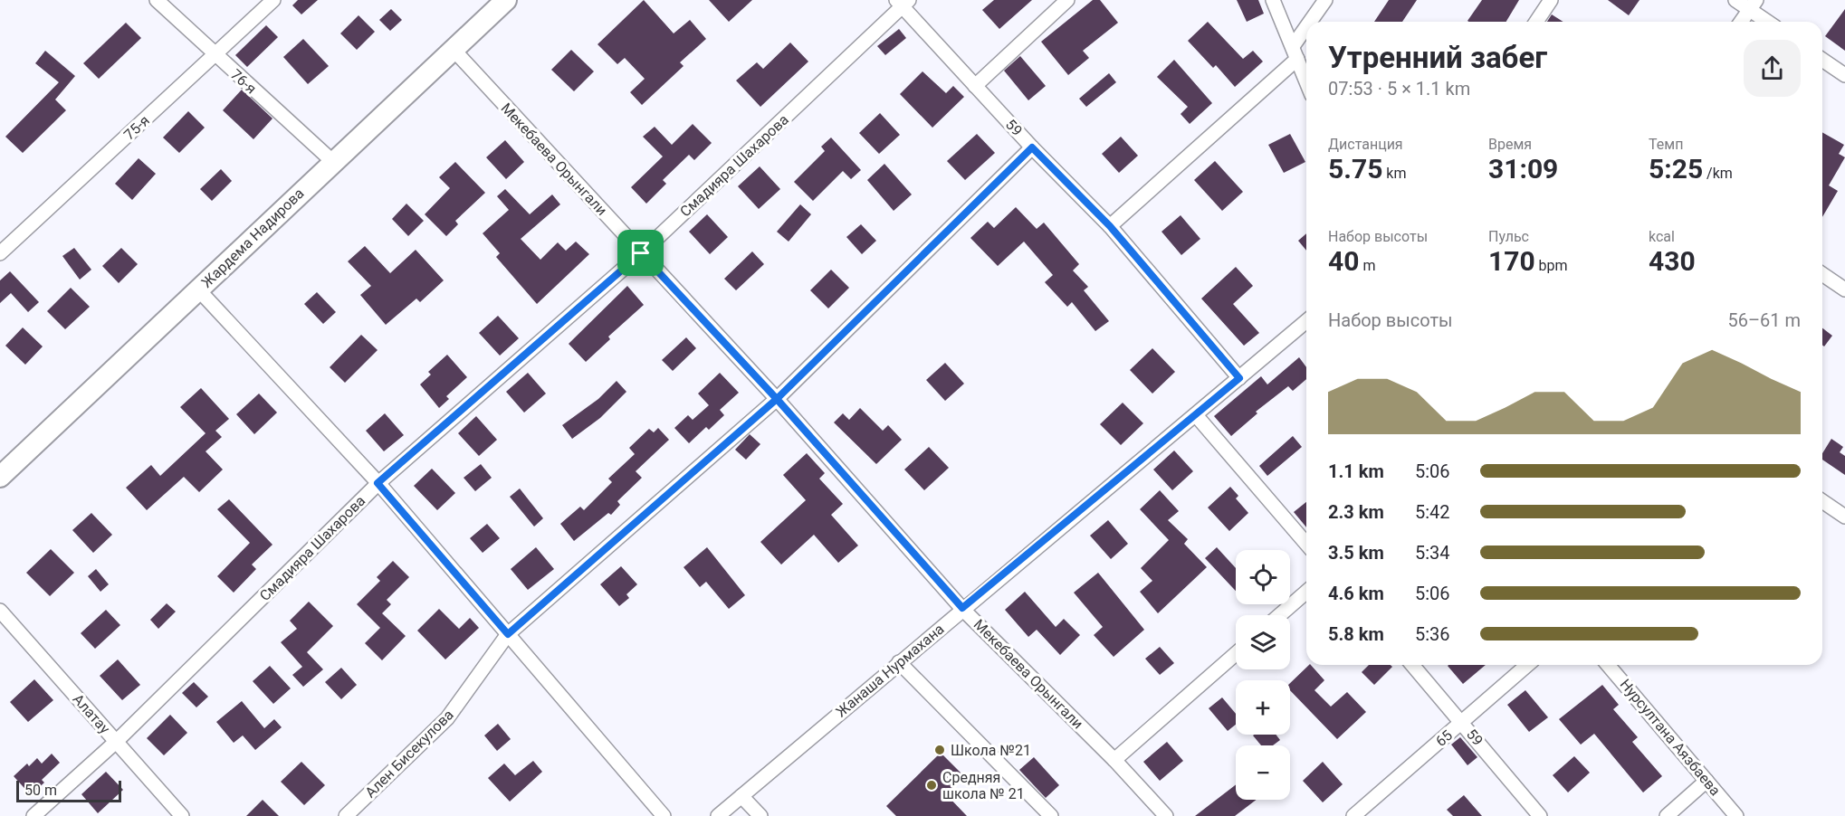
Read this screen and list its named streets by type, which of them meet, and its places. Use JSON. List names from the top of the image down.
{
  "streets": {
    "highway": ["Жардема Надирова"],
    "street": [
      "76-я",
      "75-я",
      "59",
      "Мекебаева Орынгали",
      "Смадияра Шахарова",
      "Жанаша Нурмахана",
      "Алатау",
      "Нурсултана Аязбаева",
      "65",
      "Ален Бисекулова"
    ]
  },
  "crossings": [
    ["76-я", "75-я"],
    ["76-я", "Жардема Надирова"],
    ["59", "Смадияра Шахарова"],
    ["59", "Жанаша Нурмахана"],
    ["59", "65"],
    ["59", "Ален Бисекулова"],
    ["Мекебаева Орынгали", "Смадияра Шахарова"],
    ["Мекебаева Орынгали", "Жардема Надирова"],
    ["Мекебаева Орынгали", "Жанаша Нурмахана"],
    ["Мекебаева Орынгали", "Ален Бисекулова"],
    ["Смадияра Шахарова", "Алатау"]
  ],
  "places": ["Школа №21", "Средняя школа № 21"],
  "scale_bar": "50 m",
  "page": {
    "heading": ["Утренний забег", "07:53 · 5 × 1.1 km"],
    "stats": [
      ["Дистанция", "5.75 km"],
      ["Время", "31:09"],
      ["Темп", "5:25 /km"],
      ["Набор высоты", "40 m"],
      ["Пульс", "170 bpm"],
      ["kcal", "430"]
    ],
    "chart": ["Набор высоты", "56–61 m"],
    "list": [
      {
        "name": "1.1 km",
        "note": "5:06"
      },
      {
        "name": "2.3 km",
        "note": "5:42"
      },
      {
        "name": "3.5 km",
        "note": "5:34"
      },
      {
        "name": "4.6 km",
        "note": "5:06"
      },
      {
        "name": "5.8 km",
        "note": "5:36"
      }
    ],
    "map_buttons": ["+", "−"],
    "scale": "50 m"
  }
}
